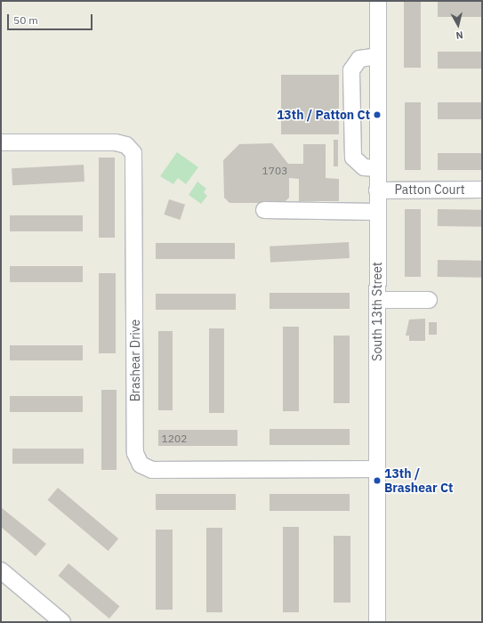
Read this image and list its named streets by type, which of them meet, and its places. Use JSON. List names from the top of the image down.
{
  "streets": {
    "street": ["Patton Court", "South 13th Street", "Brashear Drive"]
  },
  "crossings": [
    ["Patton Court", "South 13th Street"],
    ["South 13th Street", "Brashear Drive"]
  ],
  "places": ["13th / Patton Ct", "13th / Brashear Ct"],
  "house_numbers": ["1703", "1202"],
  "scale_bar": "50 m",
  "north": "bottom"
}
